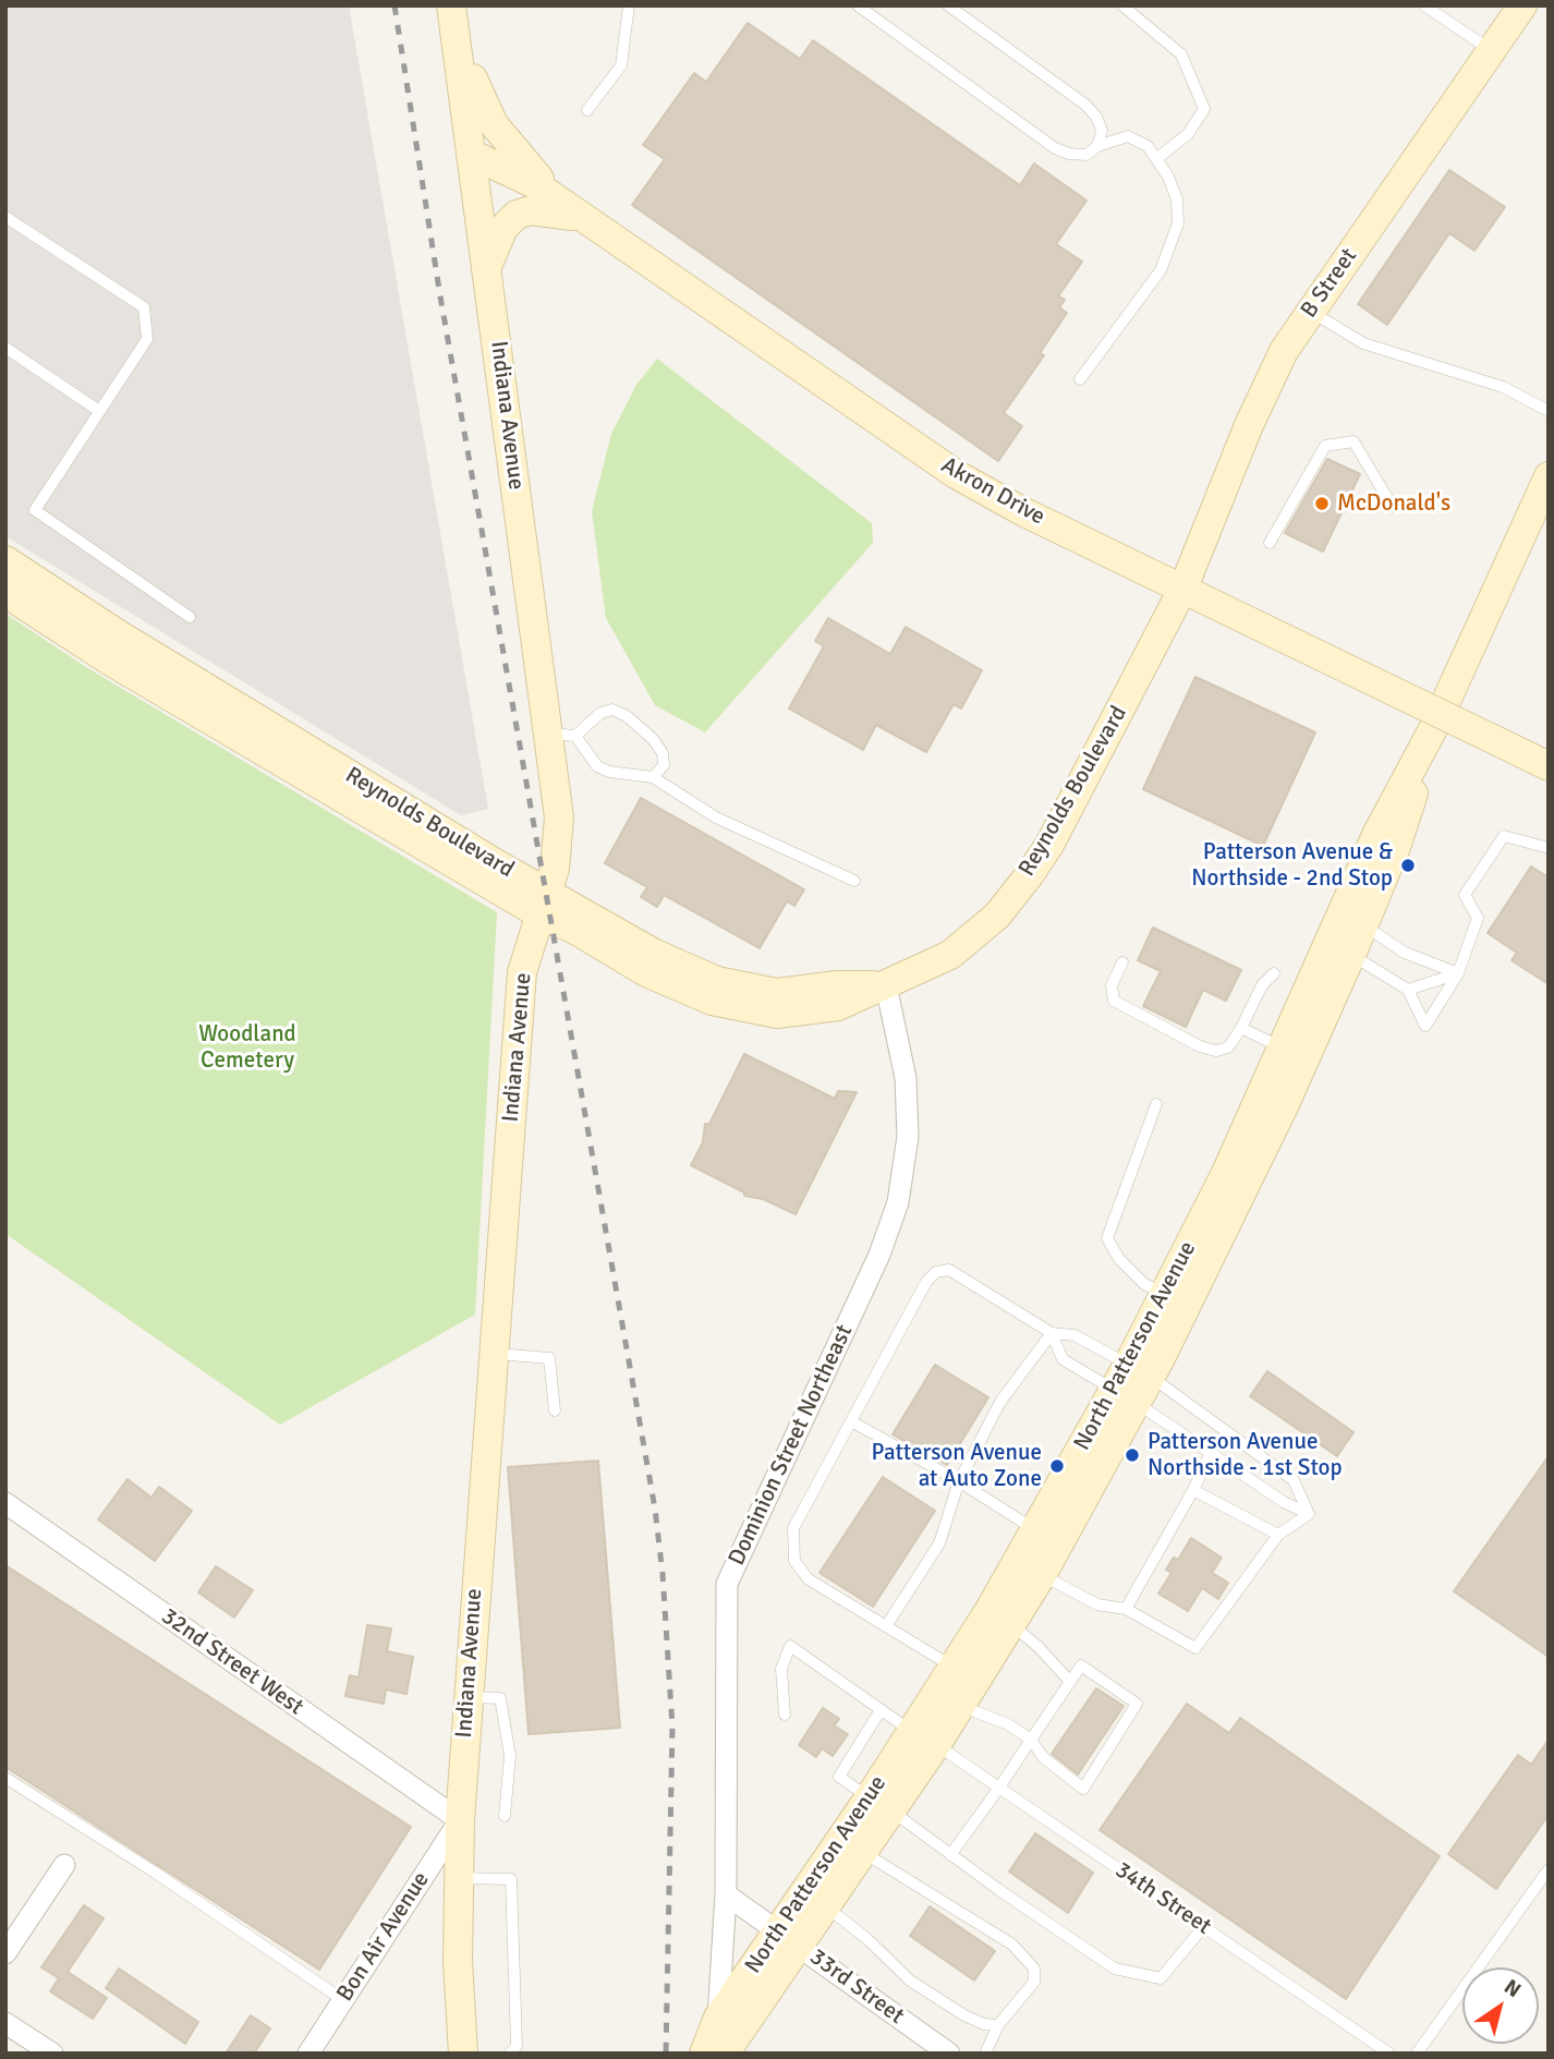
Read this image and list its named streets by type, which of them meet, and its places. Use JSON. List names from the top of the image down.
{
  "streets": {
    "main road": [
      "B Street",
      "Indiana Avenue",
      "Akron Drive",
      "Reynolds Boulevard",
      "North Patterson Avenue"
    ],
    "street": [
      "Dominion Street Northeast",
      "32nd Street West",
      "Bon Air Avenue",
      "33rd Street"
    ],
    "lane": ["34th Street"]
  },
  "crossings": [
    ["B Street", "Akron Drive"],
    ["B Street", "Reynolds Boulevard"],
    ["Indiana Avenue", "Akron Drive"],
    ["Indiana Avenue", "Reynolds Boulevard"],
    ["Indiana Avenue", "32nd Street West"],
    ["Indiana Avenue", "Bon Air Avenue"],
    ["Akron Drive", "Reynolds Boulevard"],
    ["Reynolds Boulevard", "Dominion Street Northeast"],
    ["North Patterson Avenue", "Dominion Street Northeast"],
    ["North Patterson Avenue", "34th Street"],
    ["North Patterson Avenue", "33rd Street"],
    ["Dominion Street Northeast", "33rd Street"],
    ["32nd Street West", "Bon Air Avenue"]
  ],
  "parks": ["Woodland Cemetery"],
  "places": [
    "McDonald's",
    "Patterson Avenue & Northside - 2nd Stop",
    "Patterson Avenue Northside - 1st Stop",
    "Patterson Avenue at Auto Zone"
  ],
  "north": "top right"
}
